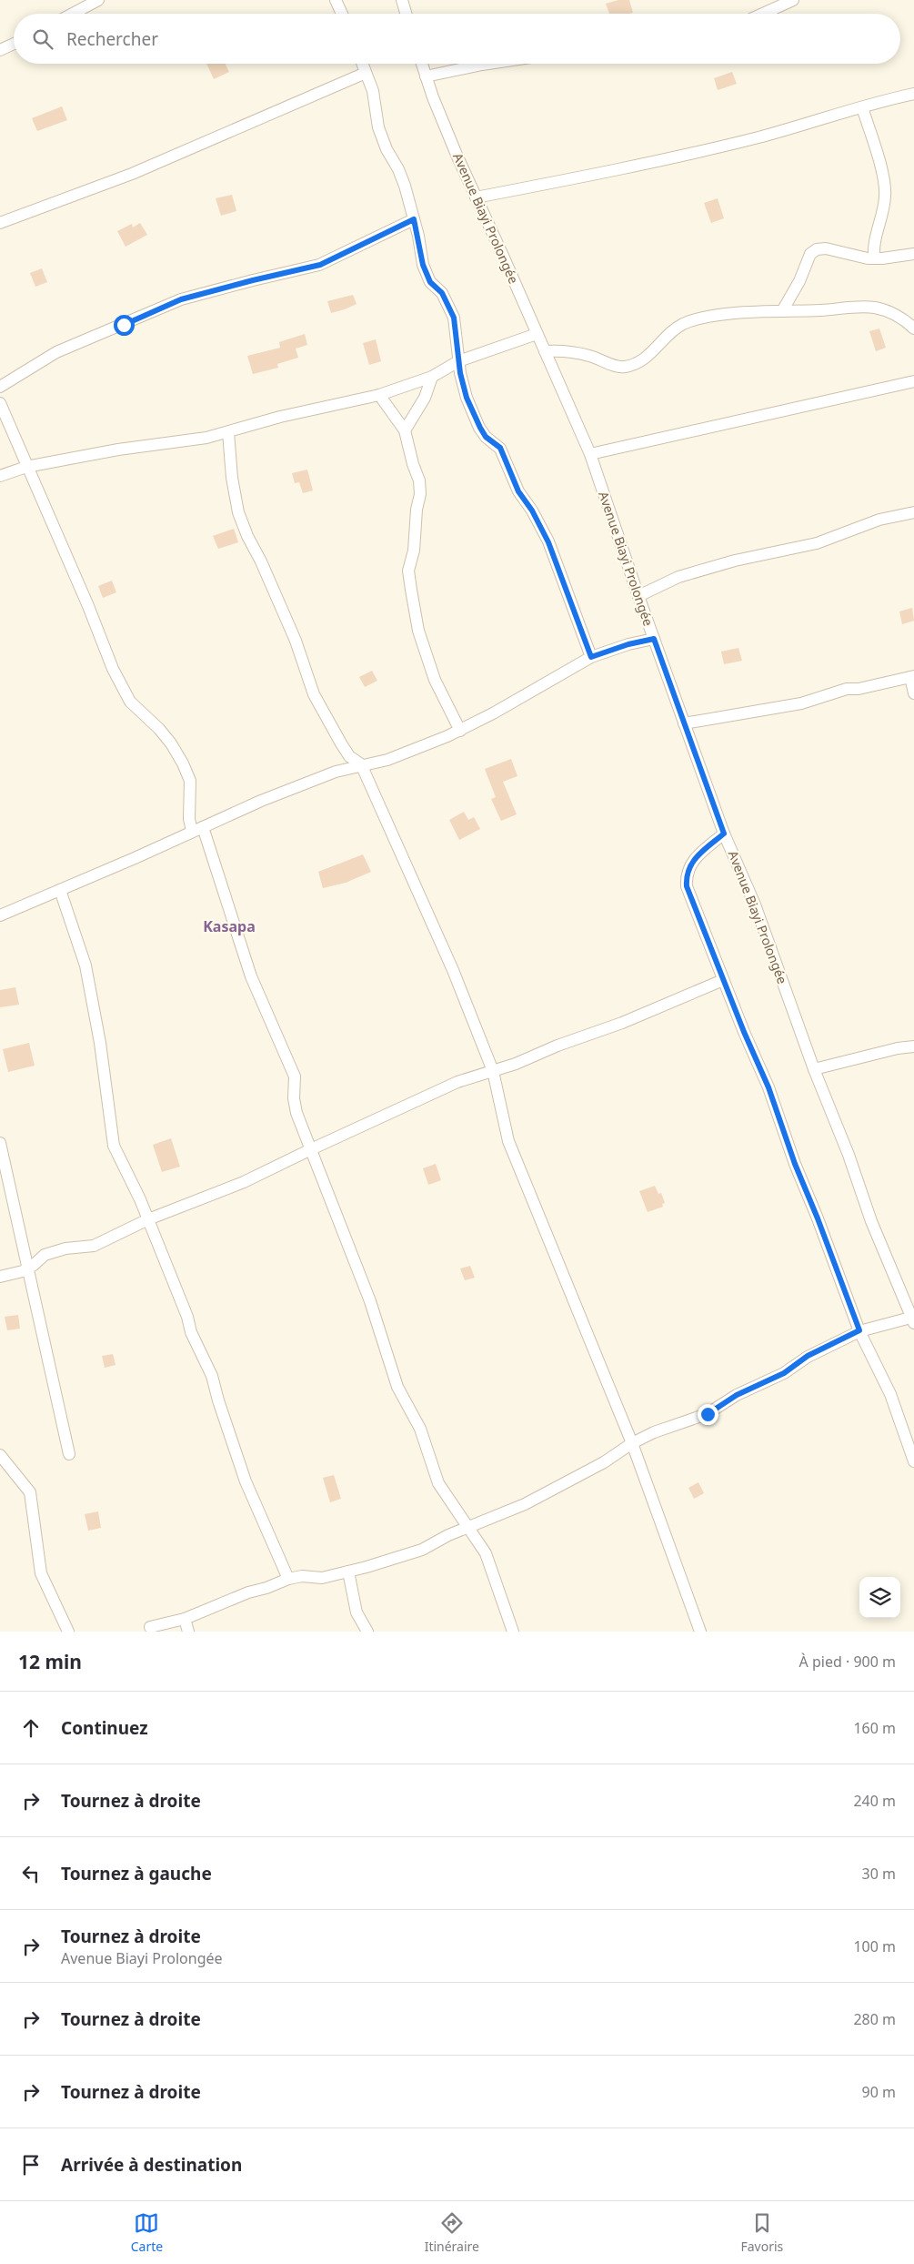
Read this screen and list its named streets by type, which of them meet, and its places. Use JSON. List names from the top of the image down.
{
  "streets": {
    "street": ["Avenue Biayi Prolongée"]
  },
  "districts": ["Kasapa"],
  "page": {
    "search": "Rechercher",
    "heading": ["12 min", "À pied · 900 m"],
    "list": [
      ["Continuez", "160 m"],
      ["Tournez à droite", "240 m"],
      ["Tournez à gauche", "30 m"],
      ["Tournez à droite", "Avenue Biayi Prolongée", "100 m"],
      ["Tournez à droite", "280 m"],
      ["Tournez à droite", "90 m"],
      "Arrivée à destination"
    ],
    "nav": ["Carte", "Itinéraire", "Favoris"]
  }
}
